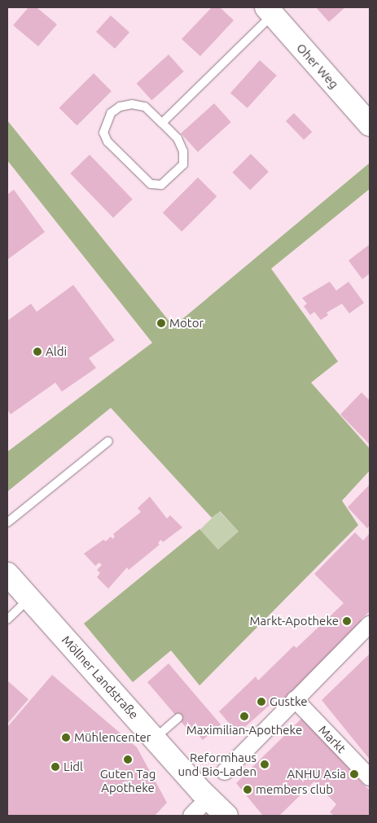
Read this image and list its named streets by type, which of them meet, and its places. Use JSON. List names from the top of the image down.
{
  "streets": {
    "main road": ["Oher Weg", "Möllner Landstraße"],
    "street": ["Markt"]
  },
  "places": [
    "Motor",
    "Aldi",
    "Markt-Apotheke",
    "Gustke",
    "Maximilian-Apotheke",
    "Mühlencenter",
    "Guten Tag Apotheke",
    "Reformhaus und Bio-Laden",
    "Lidl",
    "ANHU Asia",
    "members club"
  ]
}
